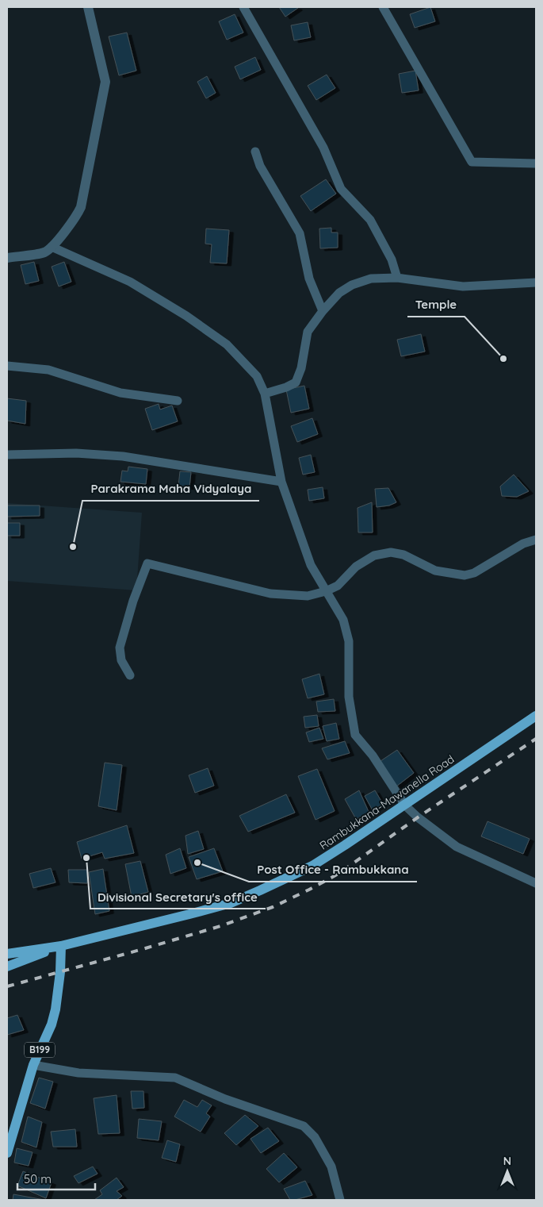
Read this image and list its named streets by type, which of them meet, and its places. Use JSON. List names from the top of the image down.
{
  "streets": {
    "main road": ["Rambukkana-Mawanella Road", "B199"]
  },
  "crossings": [
    ["Rambukkana-Mawanella Road", "B199"]
  ],
  "places": [
    "Temple",
    "Parakrama Maha Vidyalaya",
    "Divisional Secretary's office",
    "Post Office - Rambukkana"
  ],
  "scale_bar": "50 m",
  "north": "top"
}
